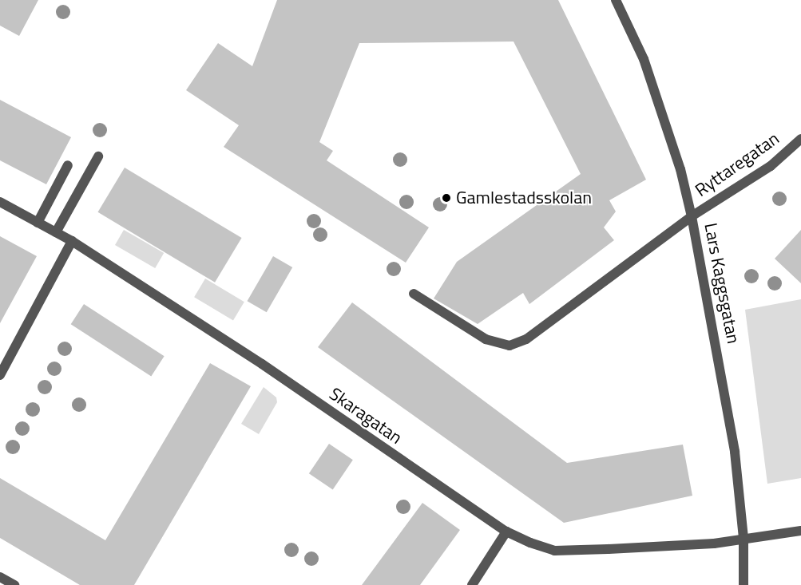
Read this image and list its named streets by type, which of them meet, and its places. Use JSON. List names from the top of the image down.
{
  "streets": {
    "street": ["Ryttaregatan", "Lars Kaggsgatan", "Skaragatan"]
  },
  "crossings": [
    ["Ryttaregatan", "Lars Kaggsgatan"],
    ["Lars Kaggsgatan", "Skaragatan"]
  ],
  "places": ["Gamlestadsskolan"]
}
